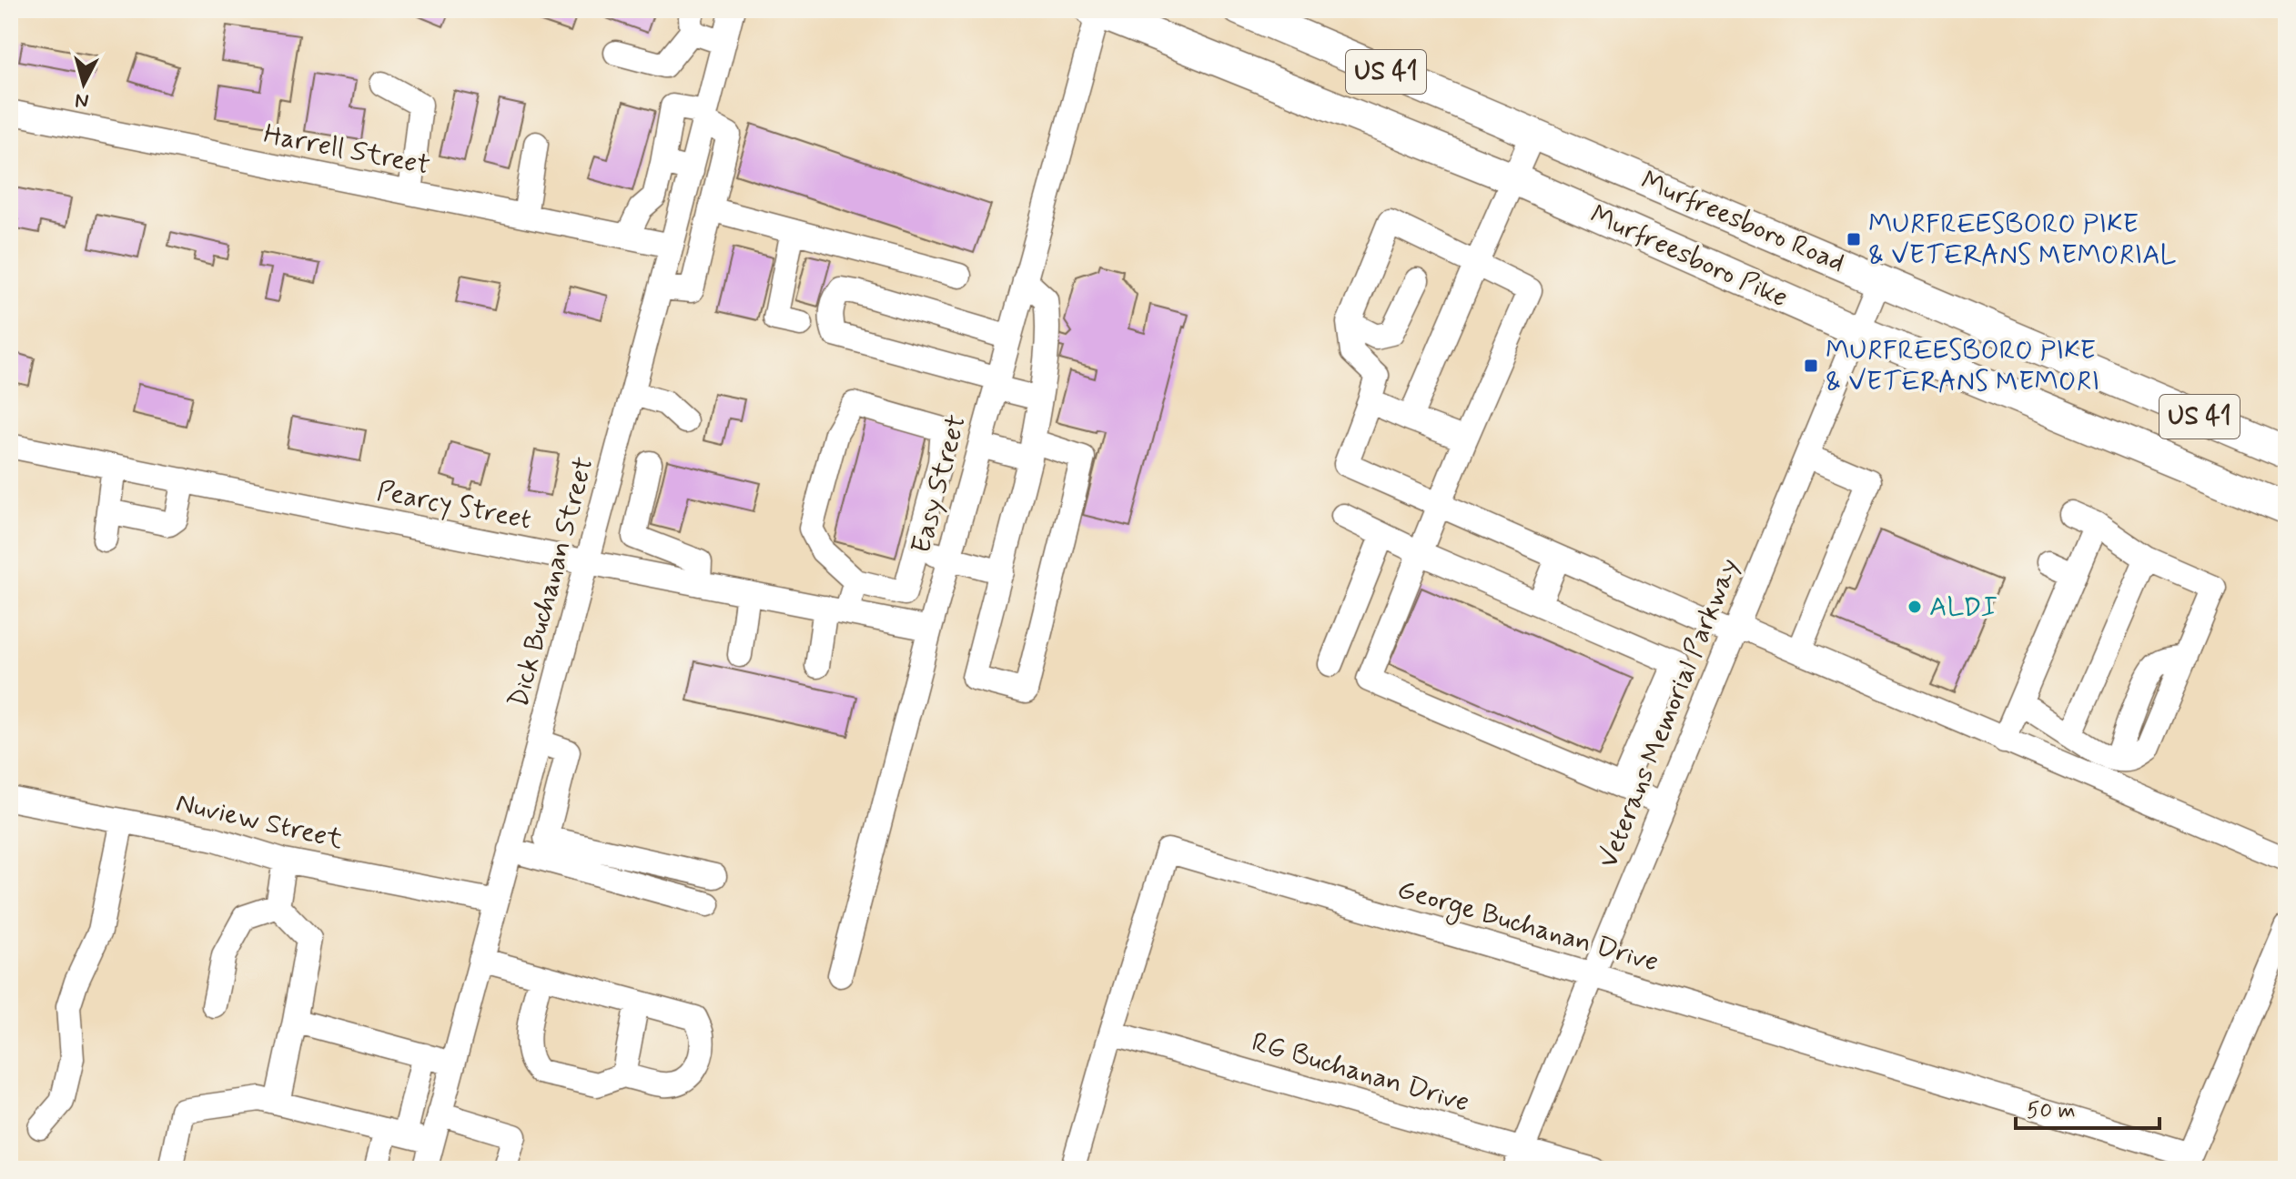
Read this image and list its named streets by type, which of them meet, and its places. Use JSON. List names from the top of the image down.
{
  "streets": {
    "main road": ["US 41", "Murfreesboro Road", "Murfreesboro Pike"],
    "street": [
      "Harrell Street",
      "Easy Street",
      "Pearcy Street",
      "Dick Buchanan Street",
      "Veterans Memorial Parkway",
      "Nuview Street",
      "George Buchanan Drive",
      "RG Buchanan Drive"
    ]
  },
  "crossings": [
    ["Harrell Street", "Dick Buchanan Street"],
    ["Murfreesboro Road", "Veterans Memorial Parkway"],
    ["Murfreesboro Pike", "Easy Street"],
    ["Murfreesboro Pike", "Veterans Memorial Parkway"],
    ["Easy Street", "Pearcy Street"],
    ["Pearcy Street", "Dick Buchanan Street"],
    ["Dick Buchanan Street", "Nuview Street"],
    ["Veterans Memorial Parkway", "George Buchanan Drive"],
    ["Veterans Memorial Parkway", "RG Buchanan Drive"],
    ["George Buchanan Drive", "RG Buchanan Drive"]
  ],
  "places": {
    "transit": ["MURFREESBORO PIKE & VETERANS MEMORIAL", "MURFREESBORO PIKE & VETERANS MEMORI"],
    "other": ["ALDI"]
  },
  "scale_bar": "50 m",
  "north": "bottom"
}
